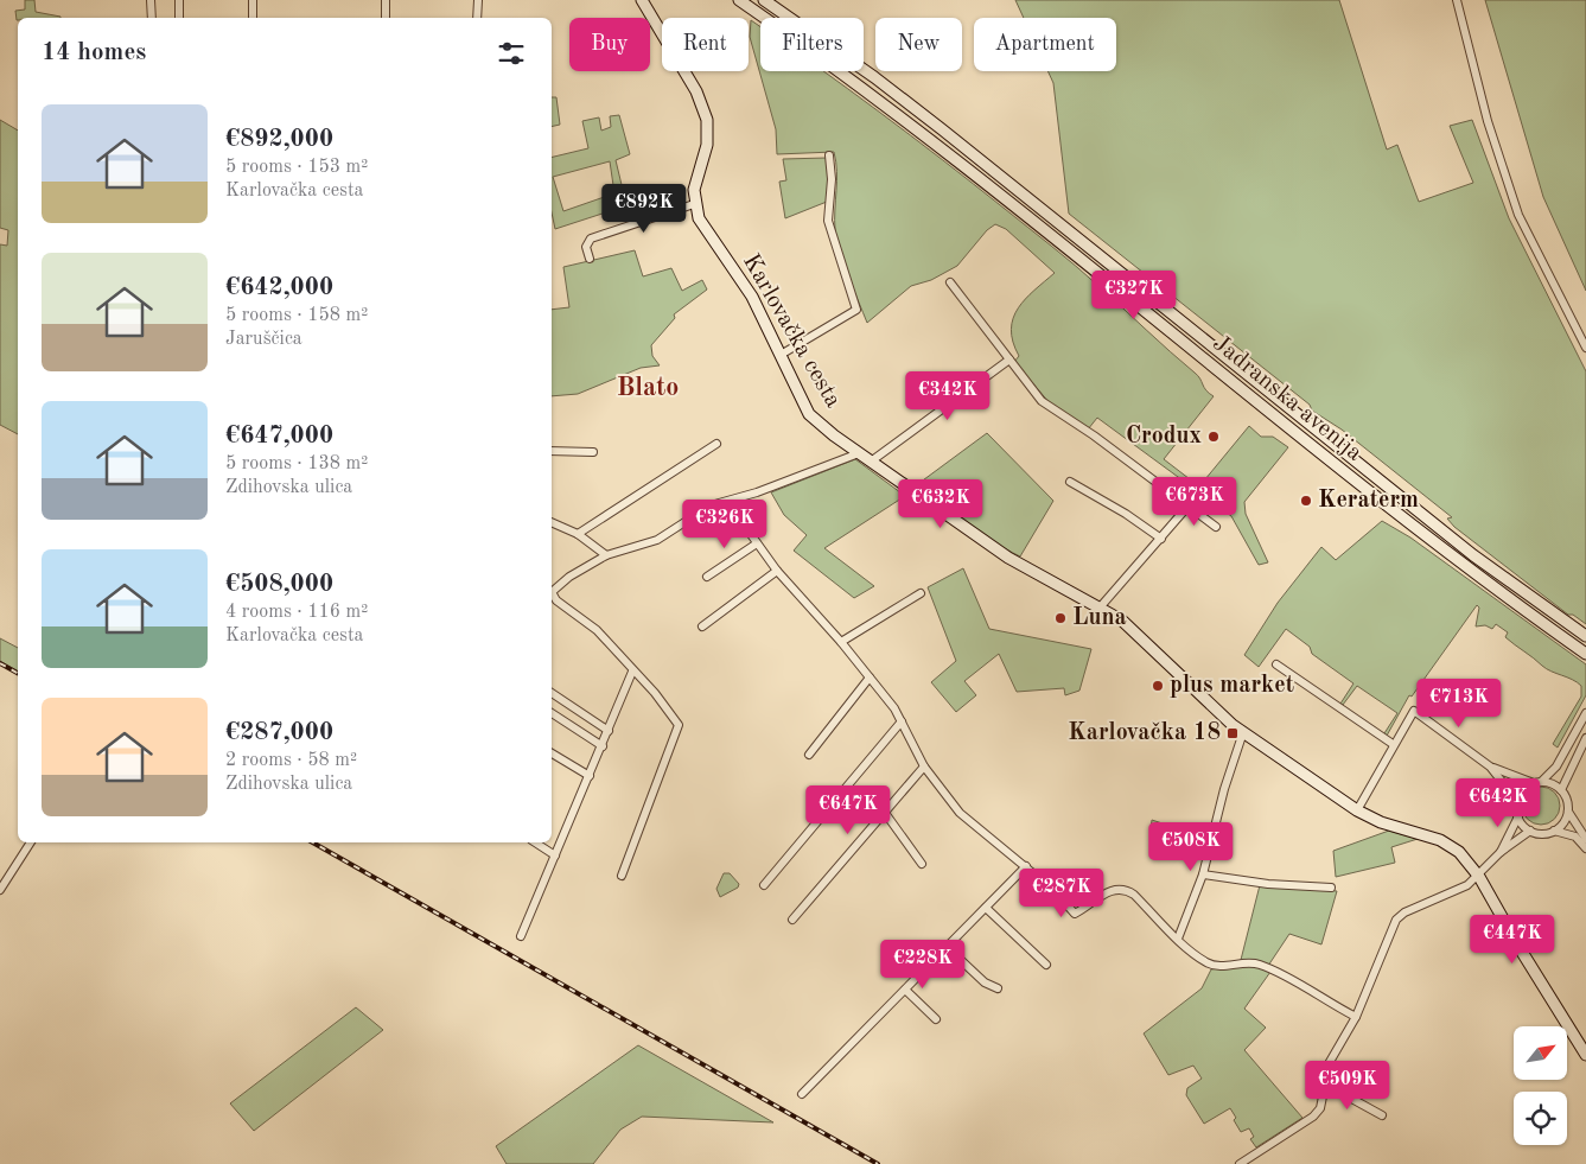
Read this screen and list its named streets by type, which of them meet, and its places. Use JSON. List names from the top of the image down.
{
  "streets": {
    "main road": ["Karlovačka cesta", "Jadranska avenija"]
  },
  "districts": ["Blato"],
  "places": {
    "other": [
      "Crodux",
      "Keraterm",
      "Luna",
      "plus market"
    ],
    "transit": ["Karlovačka 18"]
  },
  "north": "top right",
  "page": {
    "chip": [
      "Buy",
      "Rent",
      "Filters",
      "New",
      "Apartment"
    ],
    "heading": "14 homes",
    "list": [
      {
        "name": "€892,000",
        "note": "5 rooms · 153 m² · Karlovačka cesta"
      },
      {
        "name": "€642,000",
        "note": "5 rooms · 158 m² · Jaruščica"
      },
      {
        "name": "€647,000",
        "note": "5 rooms · 138 m² · Zdihovska ulica"
      },
      {
        "name": "€508,000",
        "note": "4 rooms · 116 m² · Karlovačka cesta"
      },
      {
        "name": "€287,000",
        "note": "2 rooms · 58 m² · Zdihovska ulica"
      }
    ],
    "price": [
      "€892K",
      "€327K",
      "€342K",
      "€673K",
      "€632K",
      "€326K",
      "€713K",
      "€642K",
      "€647K",
      "€508K",
      "€287K",
      "€447K",
      "€228K",
      "€509K"
    ]
  }
}
